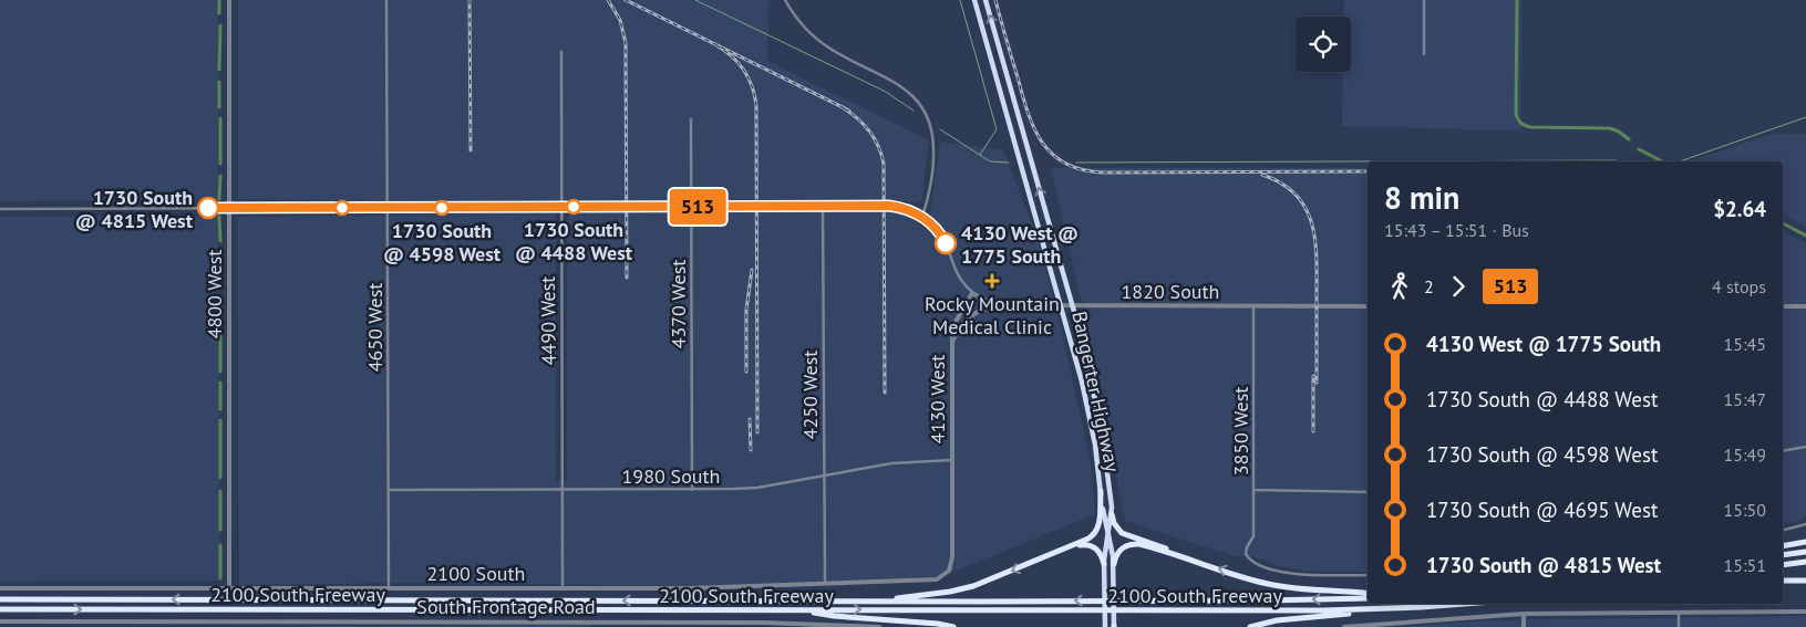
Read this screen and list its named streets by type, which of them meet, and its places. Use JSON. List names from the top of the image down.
{
  "streets": {
    "highway": ["Bangerter Highway", "2100 South Freeway"],
    "street": [
      "1820 South",
      "4800 West",
      "4370 West",
      "4490 West",
      "4650 West",
      "4250 West",
      "4130 West",
      "3850 West",
      "1980 South",
      "2100 South",
      "South Frontage Road"
    ]
  },
  "crossings": [
    ["1820 South", "Bangerter Highway"],
    ["1820 South", "4130 West"],
    ["1820 South", "3850 West"],
    ["4800 West", "2100 South"],
    ["4370 West", "1980 South"],
    ["4490 West", "1980 South"],
    ["4490 West", "2100 South"],
    ["4650 West", "1980 South"],
    ["4650 West", "2100 South"],
    ["4250 West", "1980 South"],
    ["4250 West", "2100 South"],
    ["4130 West", "1980 South"],
    ["4130 West", "2100 South"]
  ],
  "places": {
    "other": [
      "1730 South @ 4488 West",
      "1730 South @ 4815 West",
      "1730 South @ 4598 West",
      "4130 West @ 1775 South"
    ],
    "health": ["Rocky Mountain Medical Clinic"]
  },
  "lines": ["bus line 513"],
  "page": {
    "on_map": "513",
    "heading": ["8 min", "15:43 – 15:51 · Bus", "$2.64"],
    "legs": ["2", "513", "4 stops"],
    "list": [
      {
        "name": "4130 West @ 1775 South",
        "value": "15:45"
      },
      {
        "name": "1730 South @ 4488 West",
        "value": "15:47"
      },
      {
        "name": "1730 South @ 4598 West",
        "value": "15:49"
      },
      {
        "name": "1730 South @ 4695 West",
        "value": "15:50"
      },
      {
        "name": "1730 South @ 4815 West",
        "value": "15:51"
      }
    ]
  }
}
